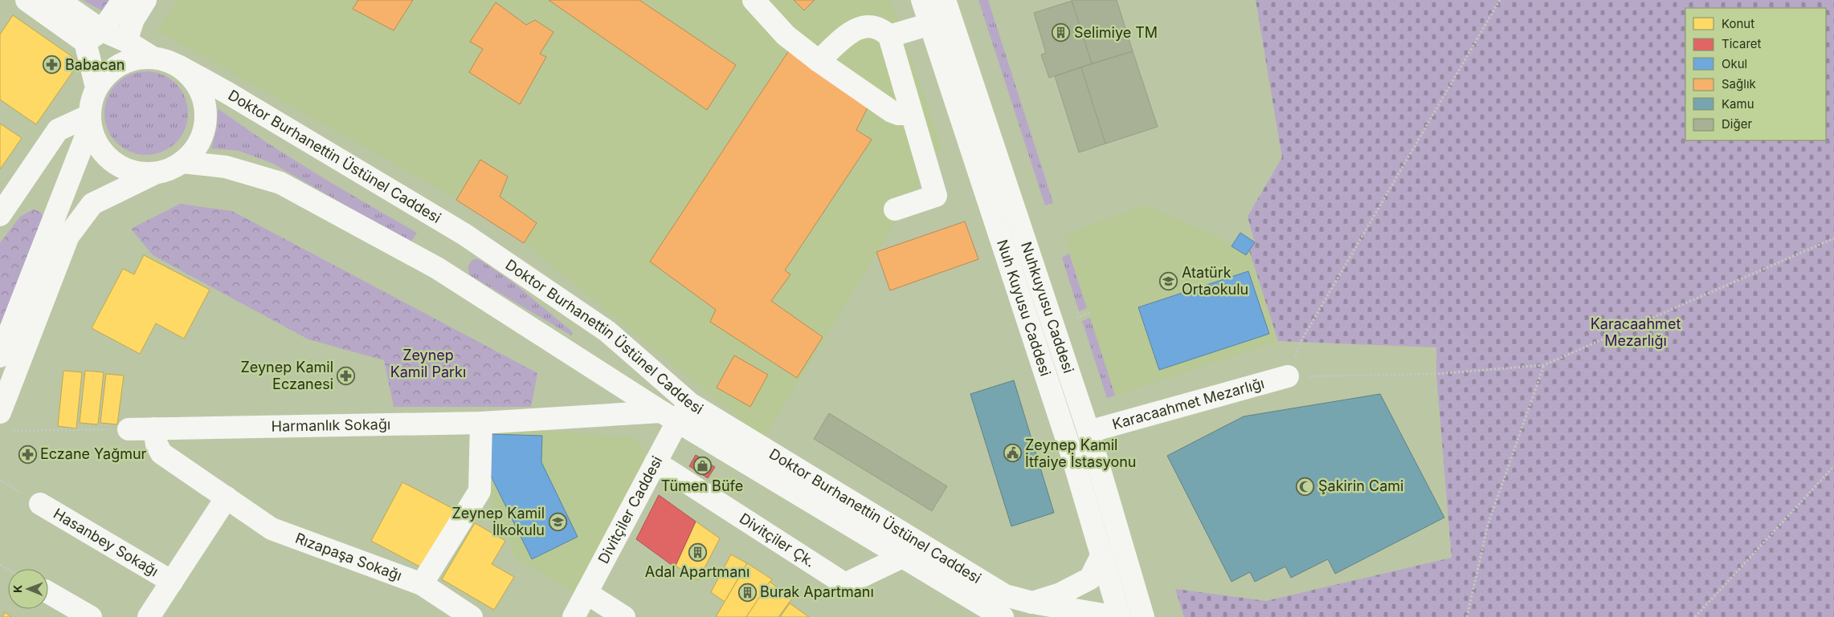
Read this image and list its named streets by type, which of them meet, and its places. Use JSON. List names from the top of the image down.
{
  "streets": {
    "street": [
      "Doktor Burhanettin Üstünel Caddesi",
      "Nuh Kuyusu Caddesi",
      "Nuhkuyusu Caddesi",
      "Karacaahmet Mezarlığı",
      "Harmanlık Sokağı",
      "Divitçiler Caddesi",
      "Divitçiler Çk.",
      "Hasanbey Sokağı",
      "Rızapaşa Sokağı"
    ]
  },
  "crossings": [
    ["Doktor Burhanettin Üstünel Caddesi", "Nuh Kuyusu Caddesi"],
    ["Doktor Burhanettin Üstünel Caddesi", "Harmanlık Sokağı"],
    ["Doktor Burhanettin Üstünel Caddesi", "Divitçiler Caddesi"],
    ["Doktor Burhanettin Üstünel Caddesi", "Divitçiler Çk."],
    ["Nuhkuyusu Caddesi", "Karacaahmet Mezarlığı"],
    ["Harmanlık Sokağı", "Divitçiler Caddesi"],
    ["Harmanlık Sokağı", "Rızapaşa Sokağı"],
    ["Divitçiler Caddesi", "Divitçiler Çk."],
    ["Hasanbey Sokağı", "Rızapaşa Sokağı"]
  ],
  "parks": ["Karacaahmet Mezarlığı", "Zeynep Kamil Parkı"],
  "places": {
    "building": ["Selimiye TM", "Adal Apartmanı", "Burak Apartmanı"],
    "pharmacy": ["Babacan", "Zeynep Kamil Eczanesi", "Eczane Yağmur"],
    "school or university": ["Atatürk Ortaokulu", "Zeynep Kamil İlkokulu"],
    "public building": ["Zeynep Kamil İtfaiye İstasyonu"],
    "shop": ["Tümen Büfe"],
    "mosque": ["Şakirin Cami"]
  },
  "legend": [
    "Konut",
    "Ticaret",
    "Okul",
    "Sağlık",
    "Kamu",
    "Diğer"
  ],
  "north": "left"
}
